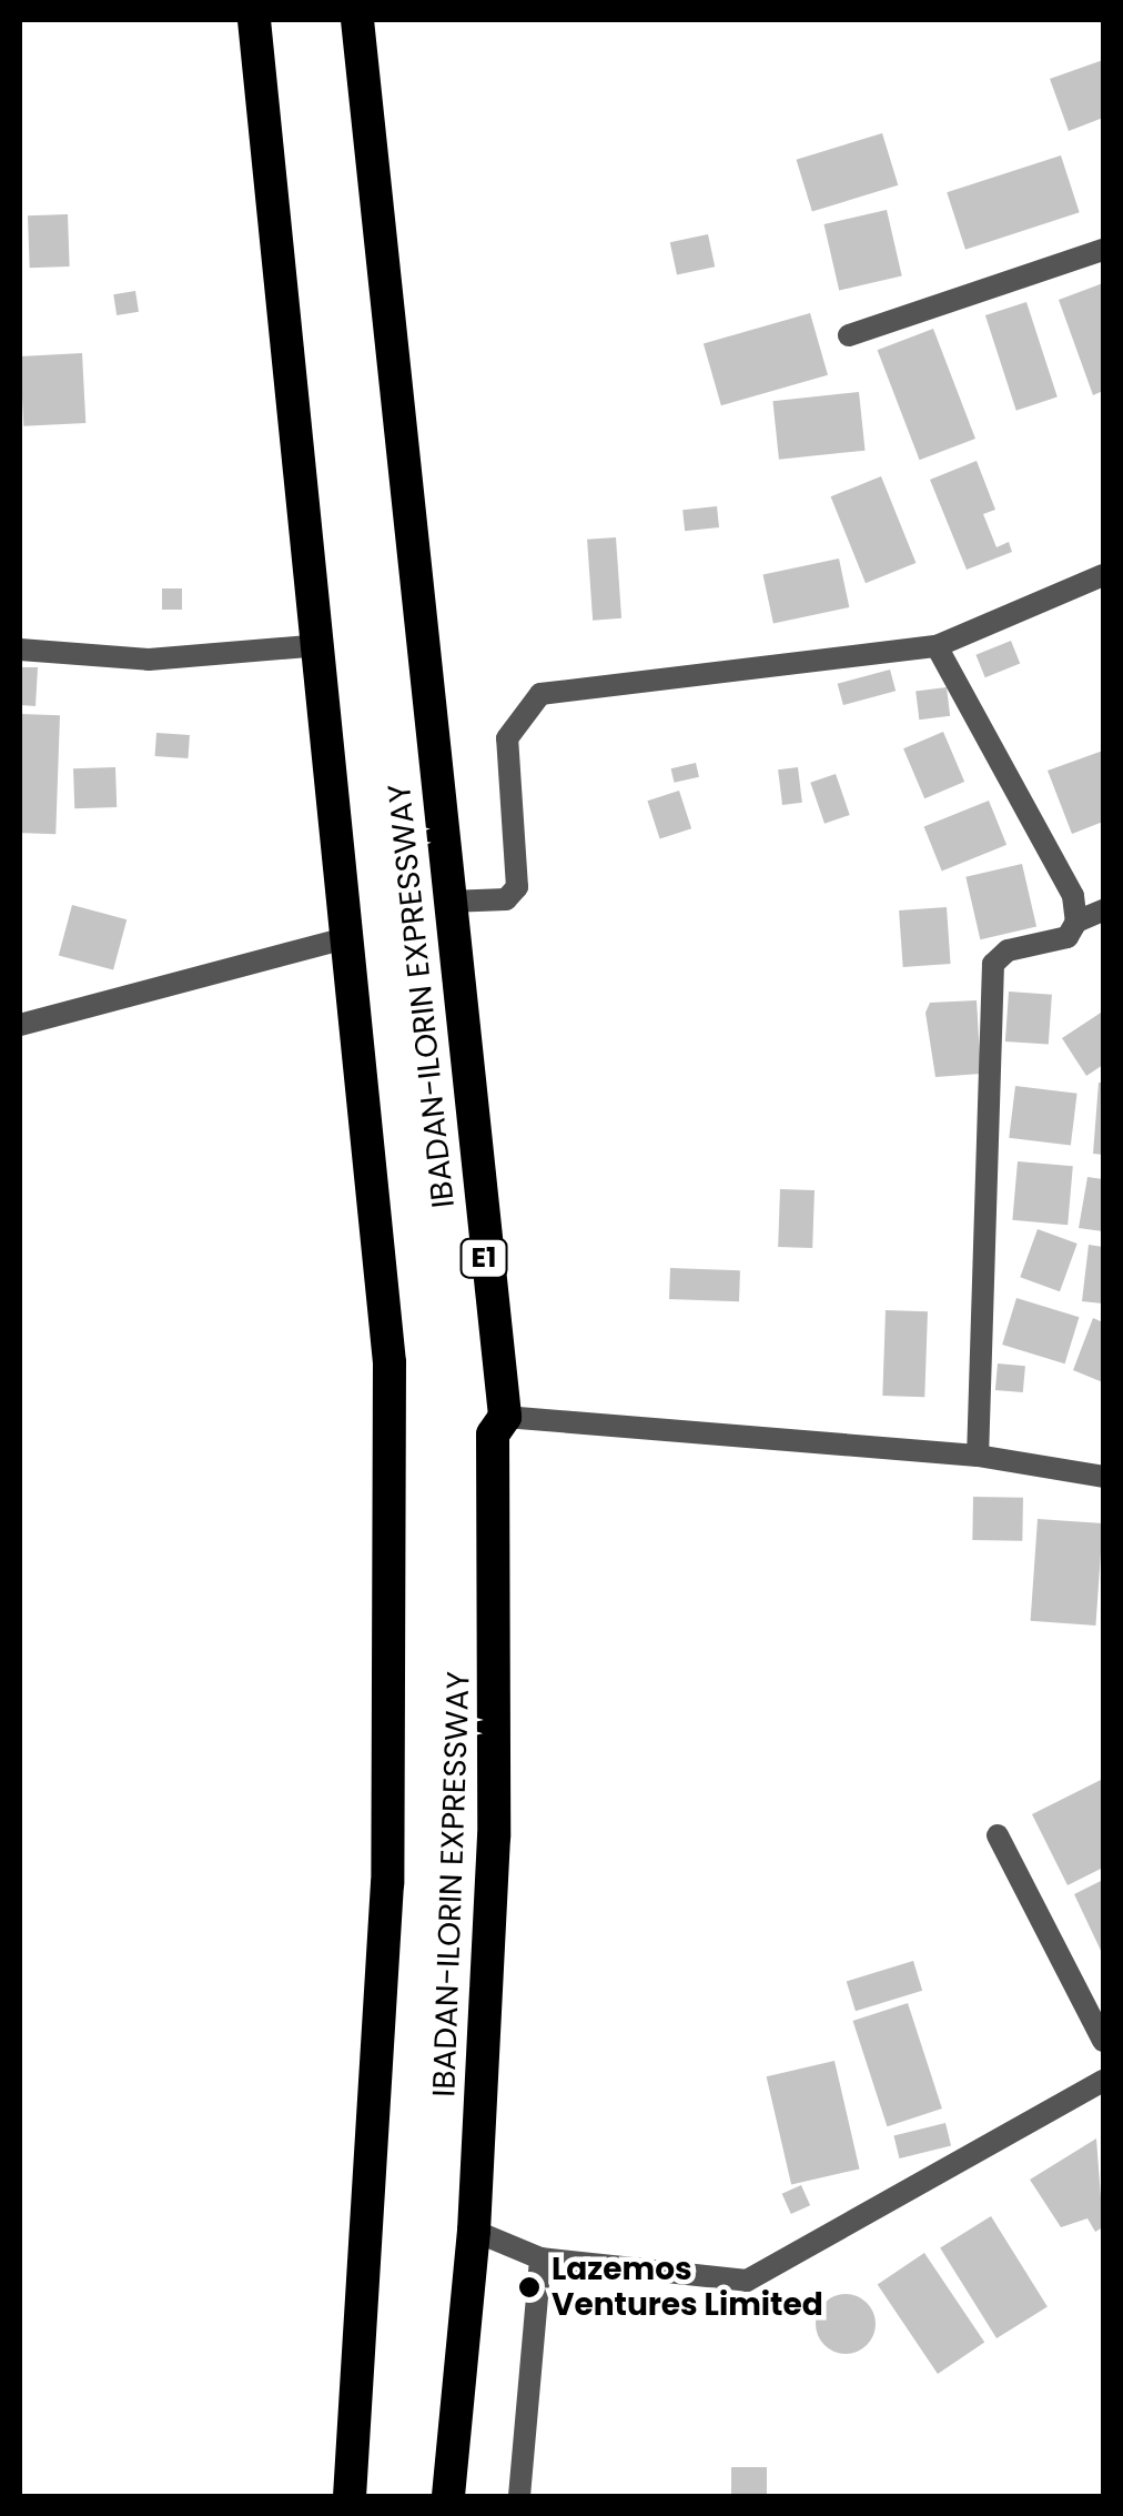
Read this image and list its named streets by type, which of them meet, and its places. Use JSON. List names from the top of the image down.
{
  "streets": {
    "highway": ["IBADAN-ILORIN EXPRESSWAY", "E1"]
  },
  "places": ["Lazemos Ventures Limited"]
}
